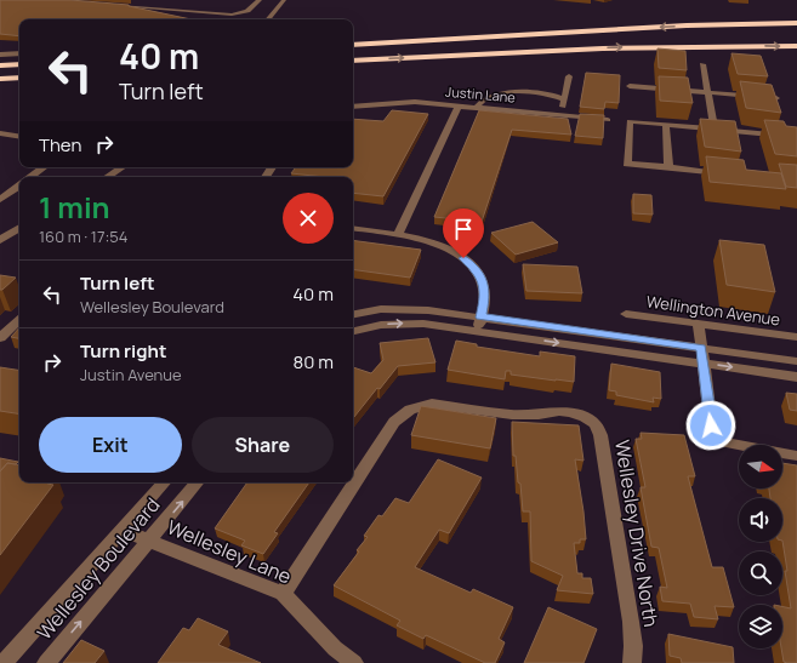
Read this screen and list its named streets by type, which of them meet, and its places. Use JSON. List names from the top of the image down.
{
  "streets": {
    "street": [
      "Justin Lane",
      "Wellington Avenue",
      "Wellesley Drive North",
      "Wellesley Lane",
      "Wellesley Boulevard"
    ]
  },
  "crossings": [
    ["Wellesley Drive North", "Wellesley Lane"],
    ["Wellesley Lane", "Wellesley Boulevard"]
  ],
  "north": "right",
  "page": {
    "turn": ["40 m", "Turn left"],
    "then": "Then",
    "heading": ["1 min", "160 m · 17:54"],
    "list": [
      {
        "name": "Turn left",
        "note": "Wellesley Boulevard",
        "value": "40 m"
      },
      {
        "name": "Turn right",
        "note": "Justin Avenue",
        "value": "80 m"
      }
    ],
    "buttons": ["Exit", "Share"]
  }
}
